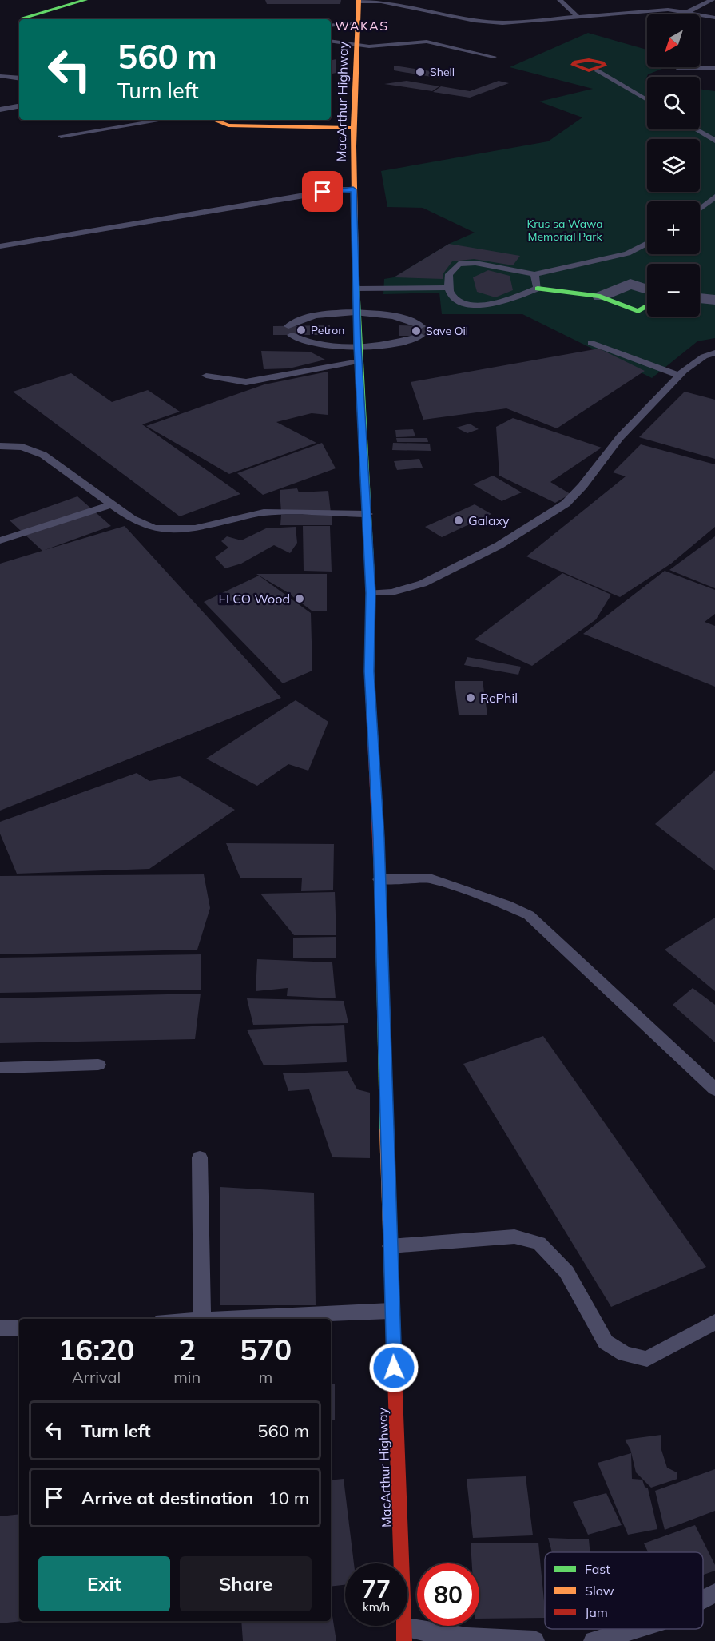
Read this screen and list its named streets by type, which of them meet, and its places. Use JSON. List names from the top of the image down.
{
  "streets": {
    "main road": ["MacArthur Highway"]
  },
  "districts": ["WAKAS"],
  "parks": ["Krus sa Wawa Memorial Park"],
  "places": [
    "Shell",
    "Petron",
    "Save Oil",
    "Galaxy",
    "ELCO Wood",
    "RePhil"
  ],
  "legend": ["Fast", "Slow", "Jam"],
  "north": "bottom left",
  "page": {
    "map_buttons": ["+", "−"],
    "turn": ["560 m", "Turn left"],
    "eta": [
      "16:20",
      "Arrival",
      "2",
      "min",
      "570",
      "m"
    ],
    "list": [
      {
        "name": "Turn left",
        "value": "560 m"
      },
      {
        "name": "Arrive at destination",
        "value": "10 m"
      }
    ],
    "buttons": ["Exit", "Share"],
    "speed": "77 km/h",
    "limit": "80"
  }
}
